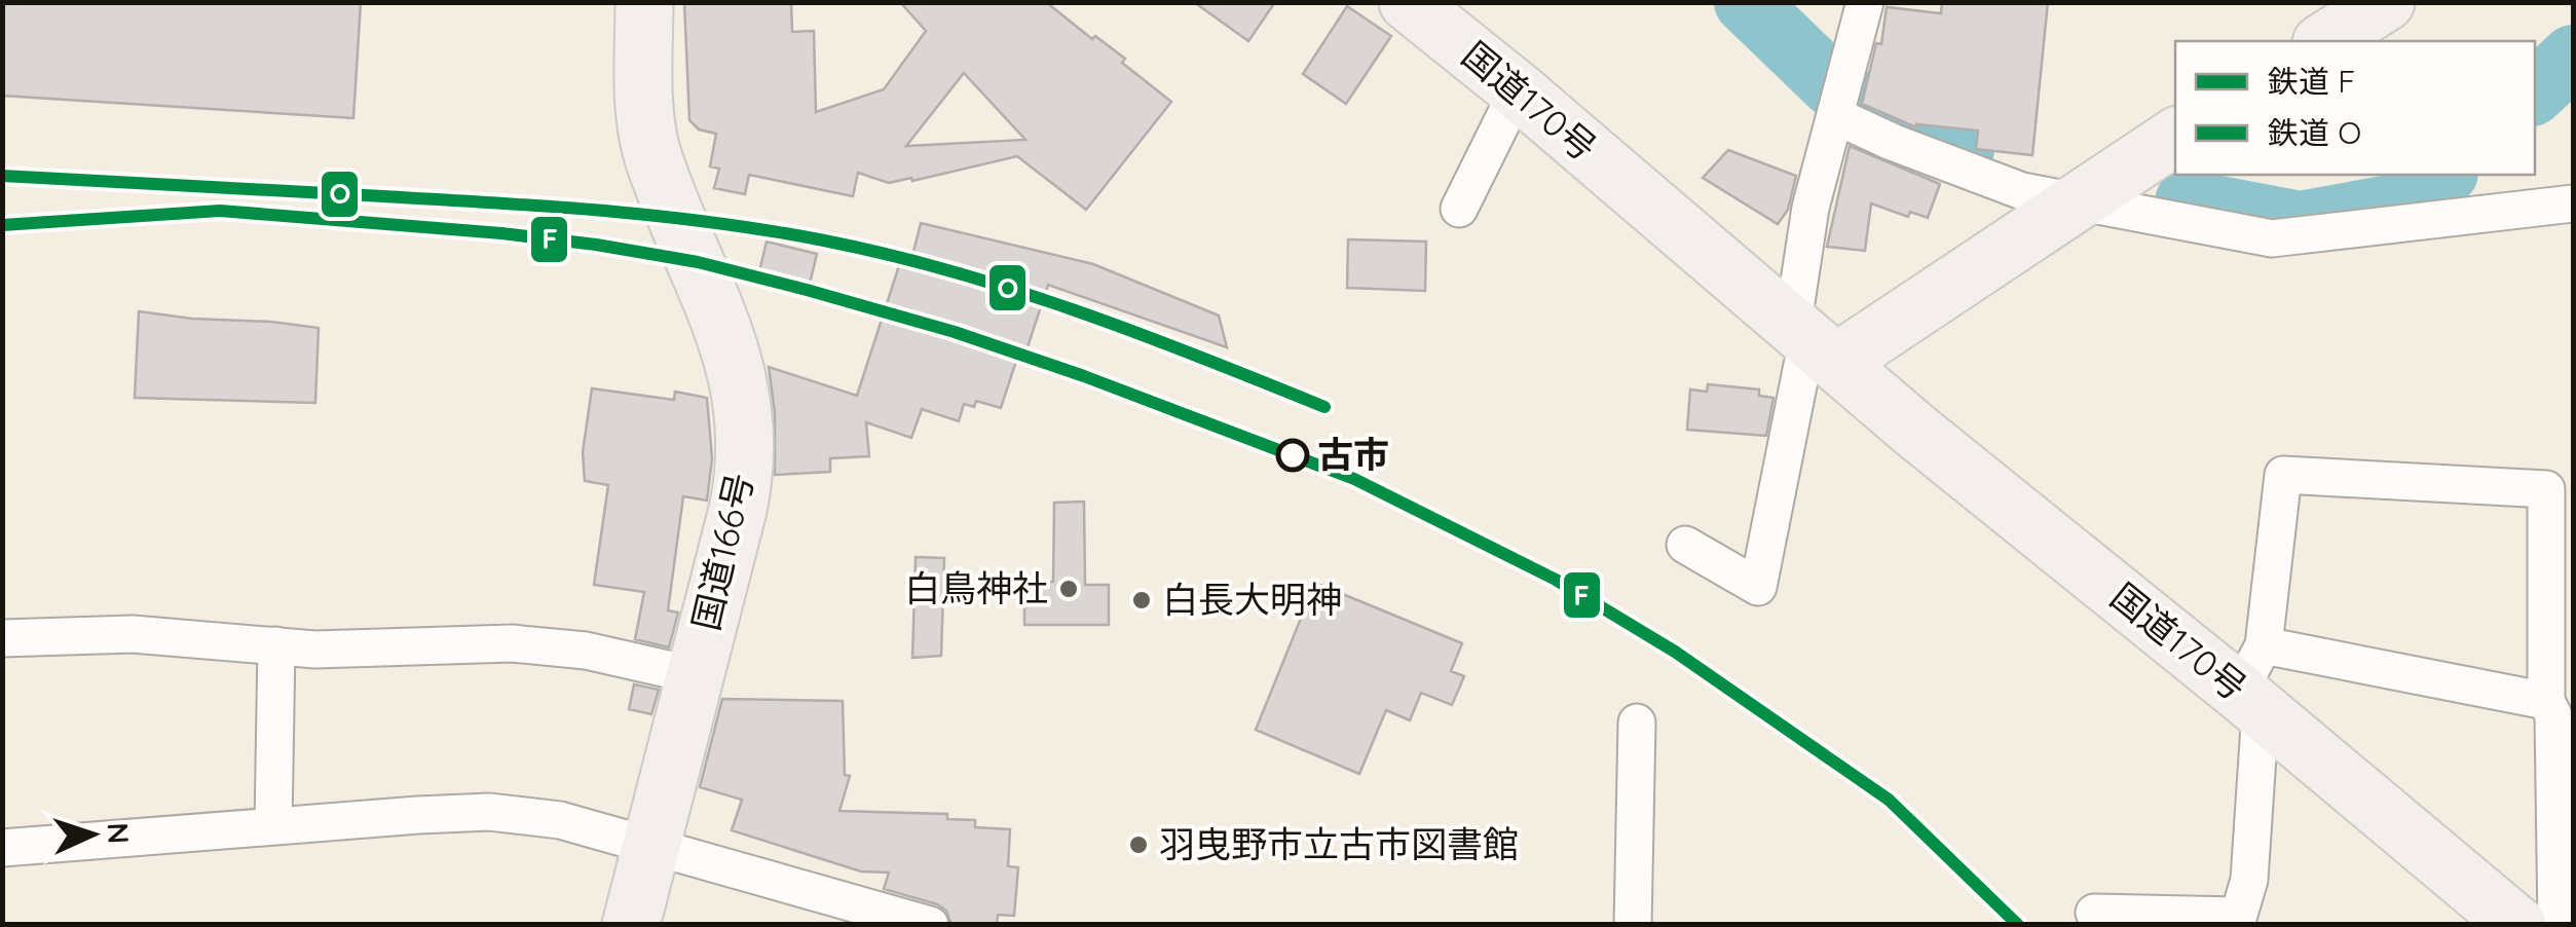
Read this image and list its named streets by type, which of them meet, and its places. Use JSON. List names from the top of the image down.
{
  "streets": {
    "highway": ["国道170号", "国道166号"]
  },
  "places": [
    "古市",
    "白鳥神社",
    "白長大明神",
    "羽曳野市立古市図書館"
  ],
  "lines": ["rail line O", "rail line F"],
  "legend": ["鉄道 F", "鉄道 O"],
  "north": "right"
}
